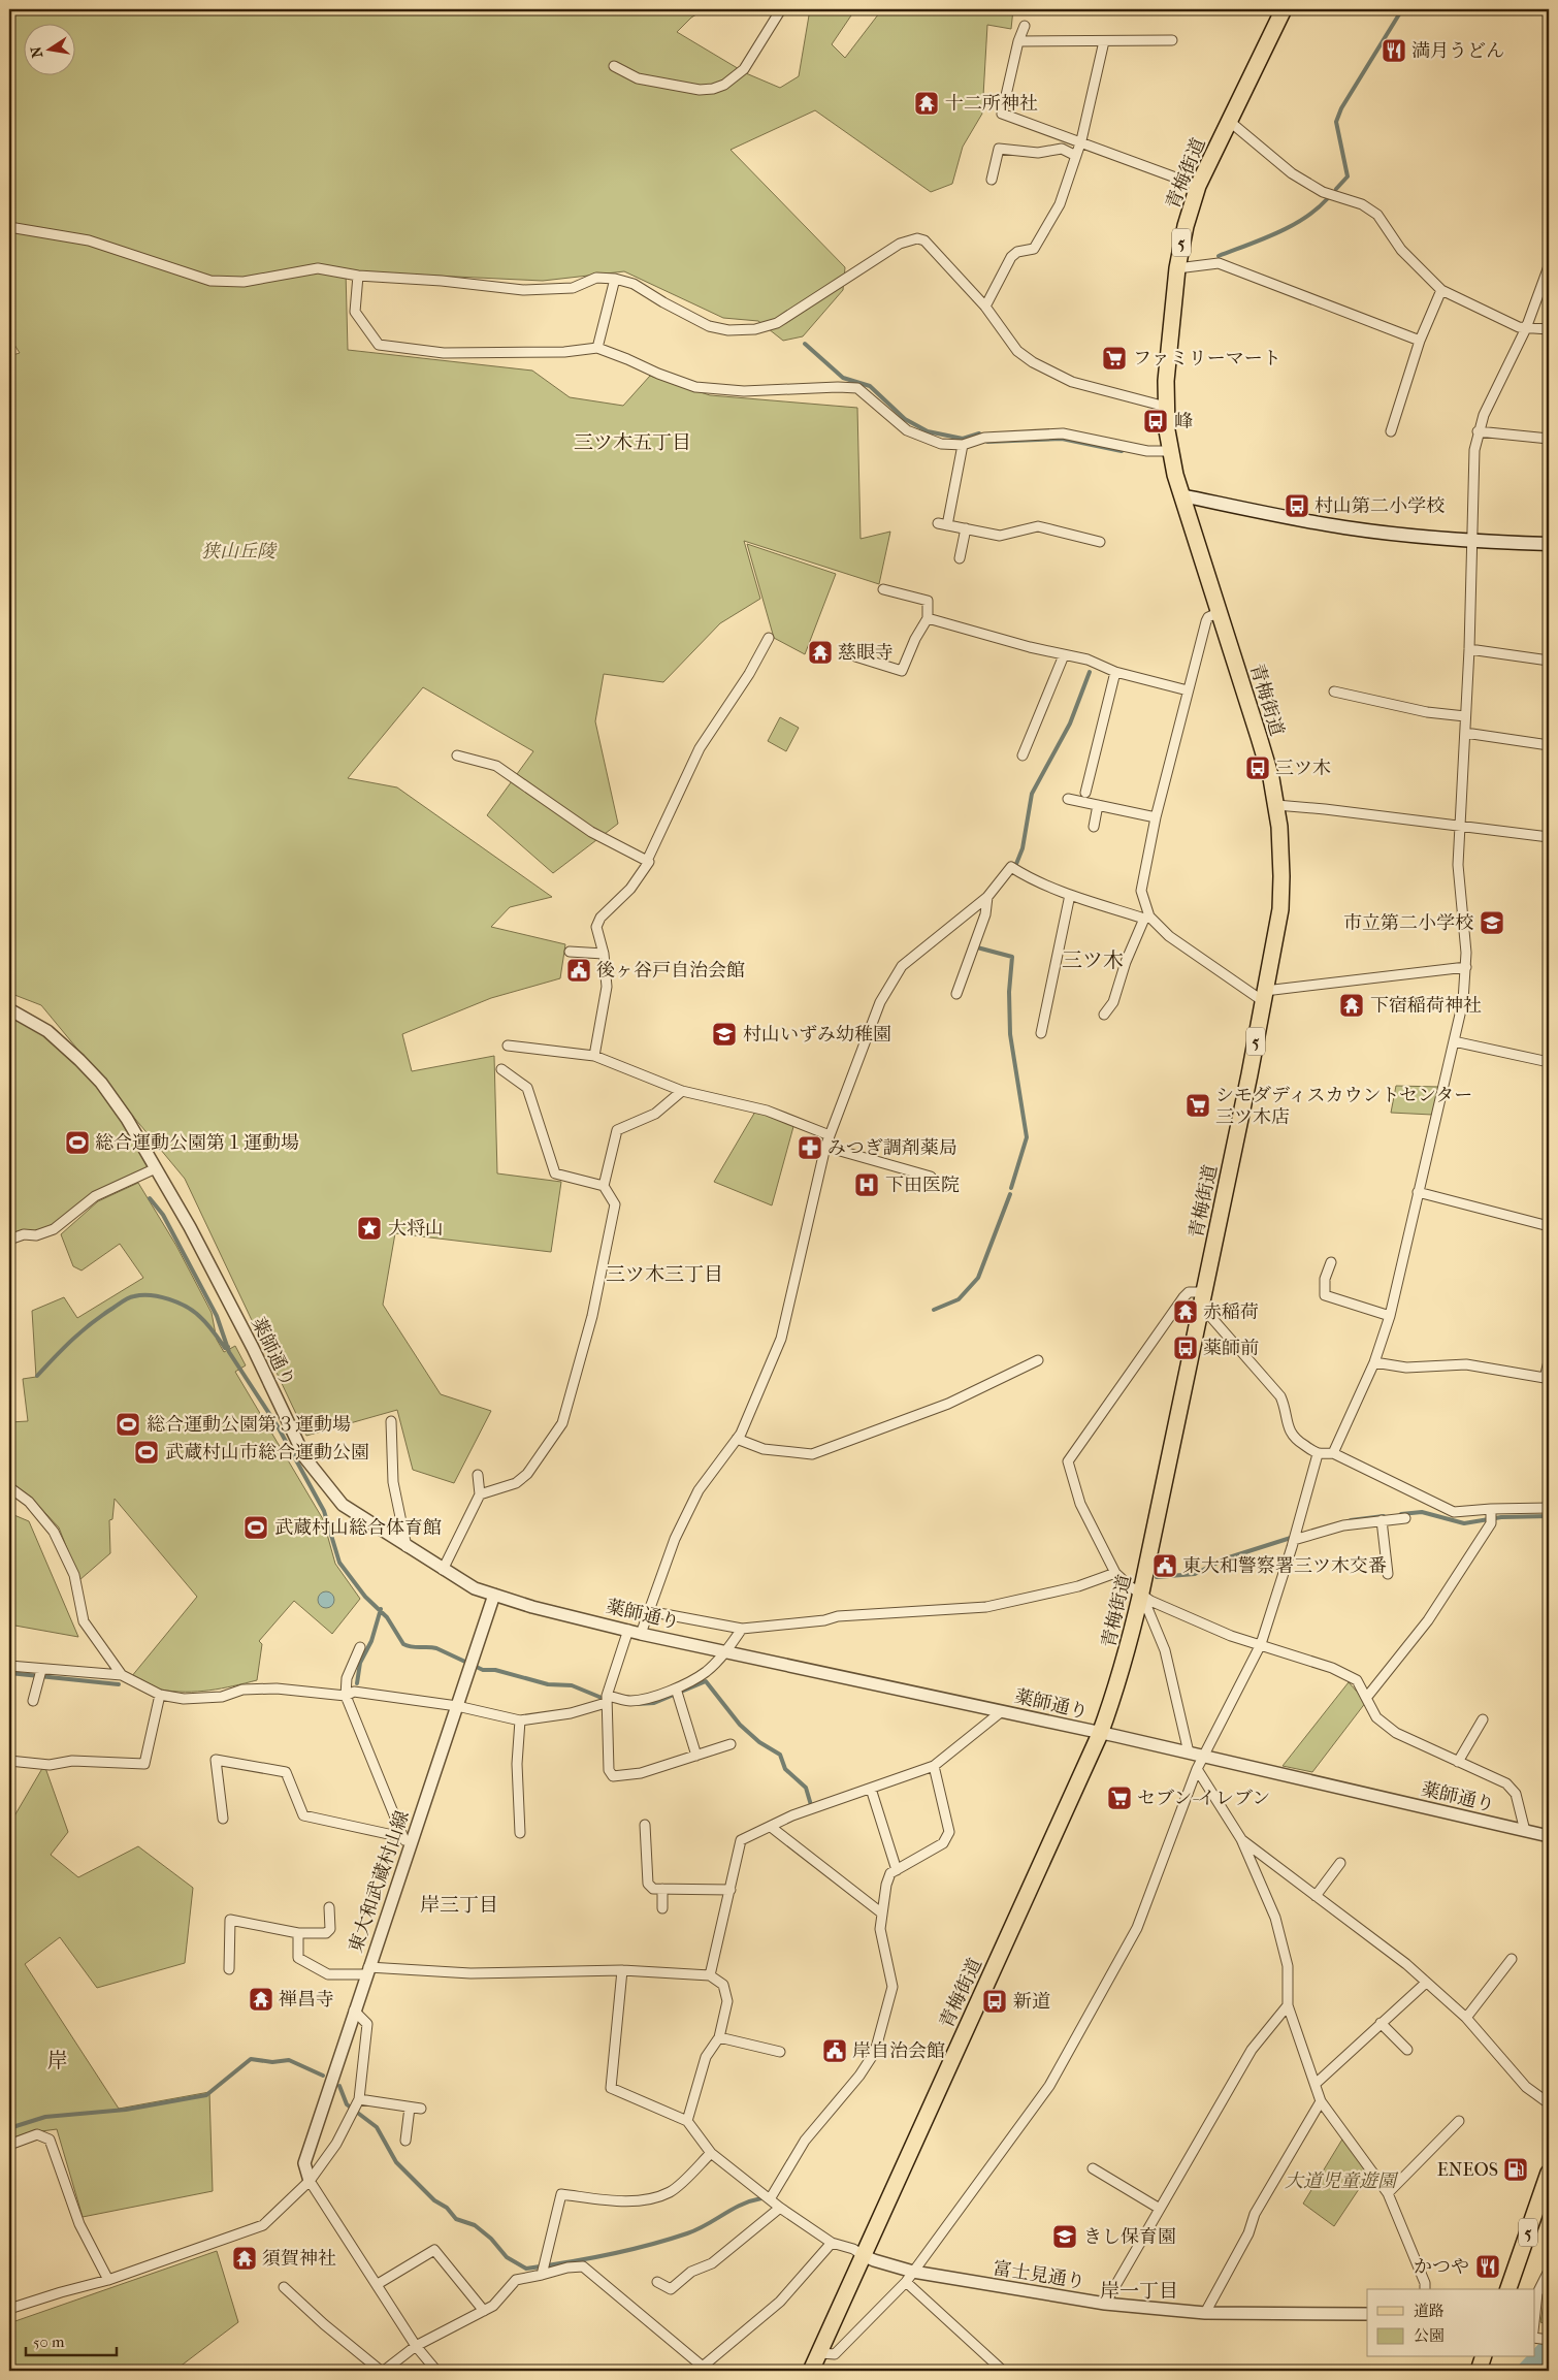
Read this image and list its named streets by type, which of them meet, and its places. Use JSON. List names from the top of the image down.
{
  "streets": {
    "main road": ["青梅街道", "5"],
    "street": ["薬師通り", "東大和武蔵村山線", "富士見通り"]
  },
  "crossings": [
    ["青梅街道", "薬師通り"],
    ["青梅街道", "富士見通り"],
    ["薬師通り", "東大和武蔵村山線"]
  ],
  "districts": [
    "三ツ木五丁目",
    "三ツ木",
    "三ツ木三丁目",
    "岸三丁目",
    "岸",
    "岸一丁目"
  ],
  "parks": ["狭山丘陵", "大道児童遊園"],
  "places": {
    "restaurant": ["満月うどん", "かつや"],
    "temple": [
      "十二所神社",
      "慈眼寺",
      "下宿稲荷神社",
      "赤稲荷",
      "禅昌寺",
      "須賀神社"
    ],
    "supermarket": ["ファミリーマート", "シモダディスカウントセンター 三ツ木店", "セブン-イレブン"],
    "bus stop": [
      "峰",
      "村山第二小学校",
      "三ツ木",
      "薬師前",
      "新道"
    ],
    "school or university": ["市立第二小学校", "村山いずみ幼稚園", "きし保育園"],
    "public building": ["後ヶ谷戸自治会館", "東大和警察署三ツ木交番", "岸自治会館"],
    "sports": [
      "総合運動公園第１運動場",
      "総合運動公園第３運動場",
      "武蔵村山市総合運動公園",
      "武蔵村山総合体育館"
    ],
    "pharmacy": ["みつぎ調剤薬局"],
    "hospital": ["下田医院"],
    "place": ["大将山"],
    "fuel station": ["ENEOS"]
  },
  "legend": ["道路", "公園"],
  "scale_bar": "50 m",
  "north": "left"
}
